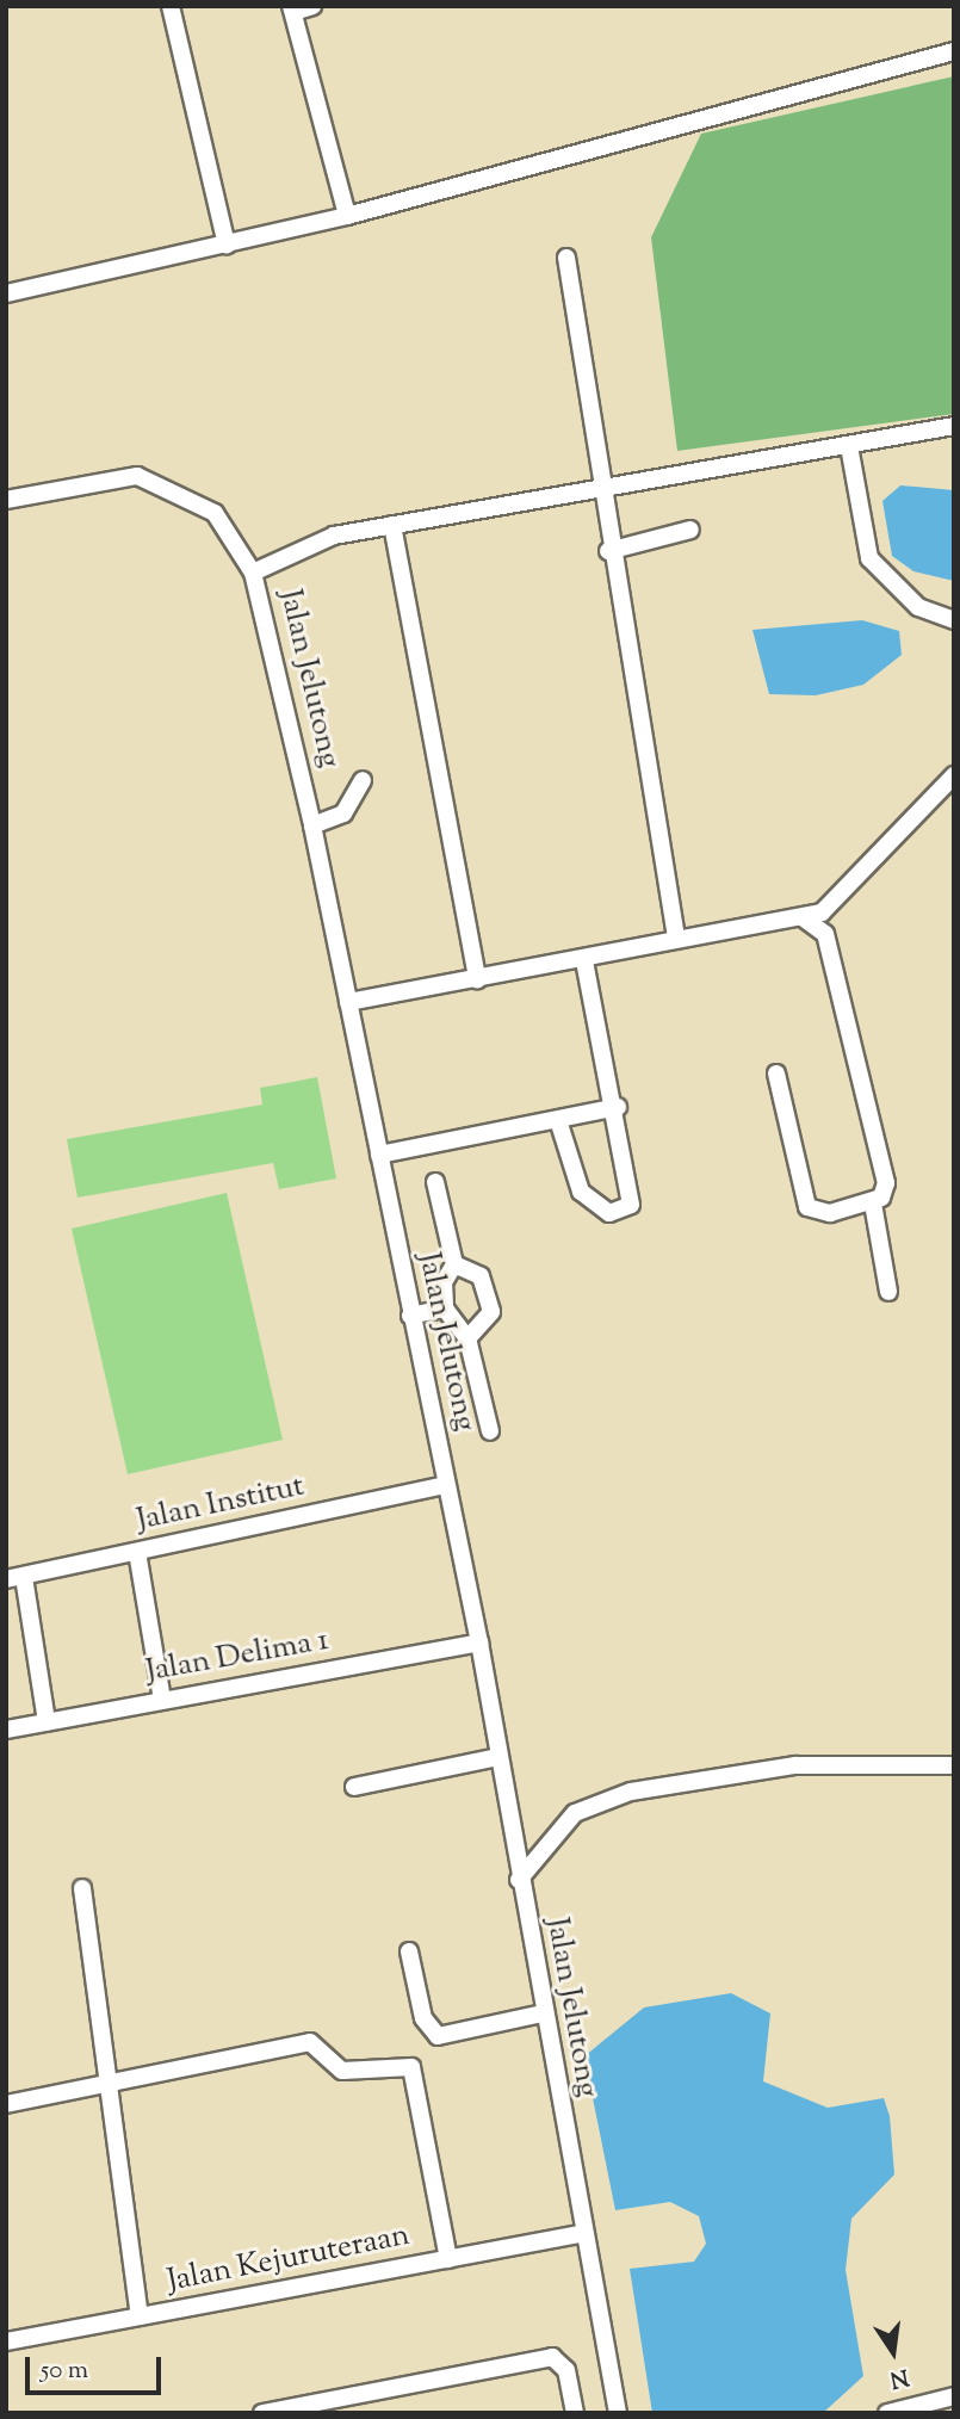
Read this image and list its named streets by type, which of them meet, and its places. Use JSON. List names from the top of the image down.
{
  "streets": {
    "street": [
      "Jalan Jelutong",
      "Jalan Institut",
      "Jalan Delima 1",
      "Jalan Kejuruteraan"
    ]
  },
  "crossings": [
    ["Jalan Jelutong", "Jalan Institut"],
    ["Jalan Jelutong", "Jalan Delima 1"],
    ["Jalan Jelutong", "Jalan Kejuruteraan"]
  ],
  "scale_bar": "50 m",
  "north": "bottom"
}
